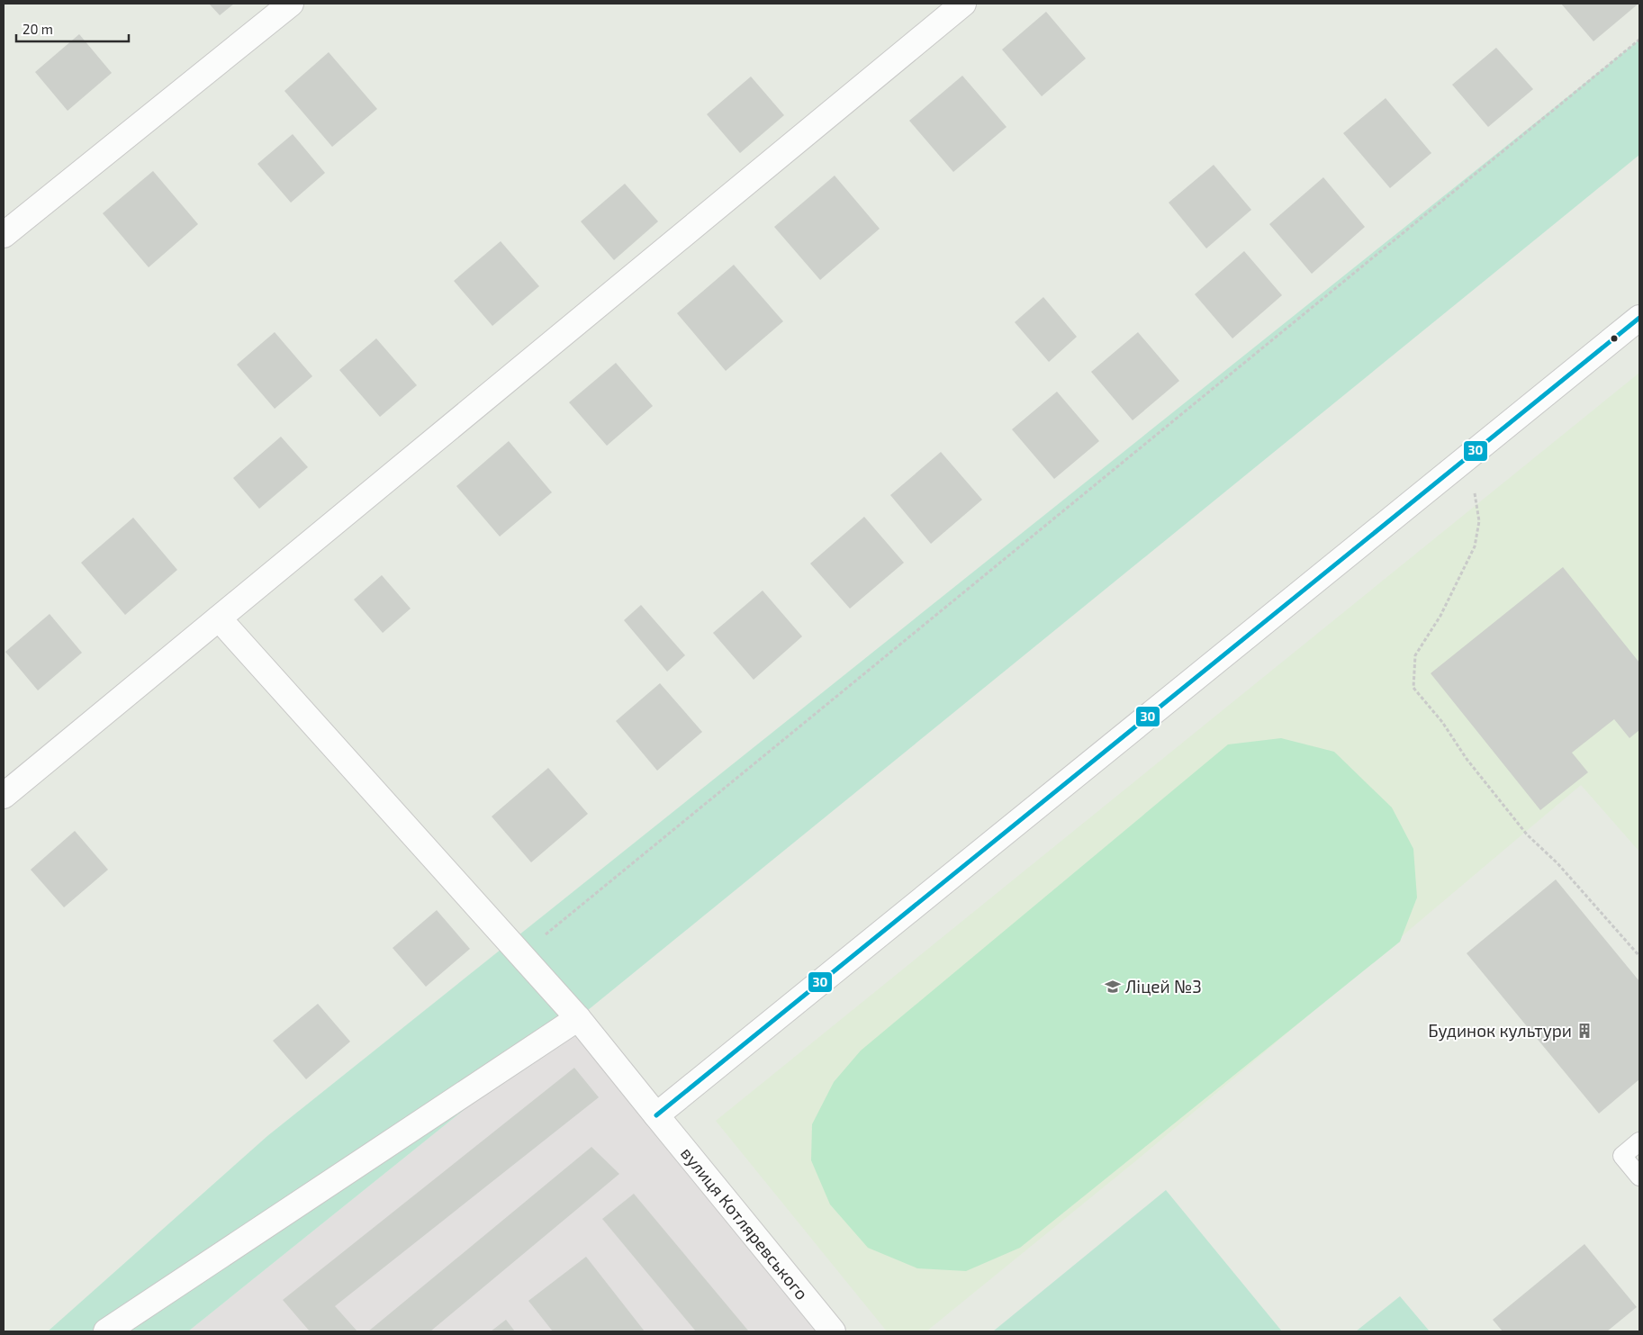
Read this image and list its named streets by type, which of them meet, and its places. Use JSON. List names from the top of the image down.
{
  "streets": {
    "street": ["вулиця Котляревського"]
  },
  "places": {
    "school or university": ["Ліцей №3"],
    "building": ["Будинок культури"]
  },
  "lines": ["transit line 30"],
  "scale_bar": "20 m"
}
